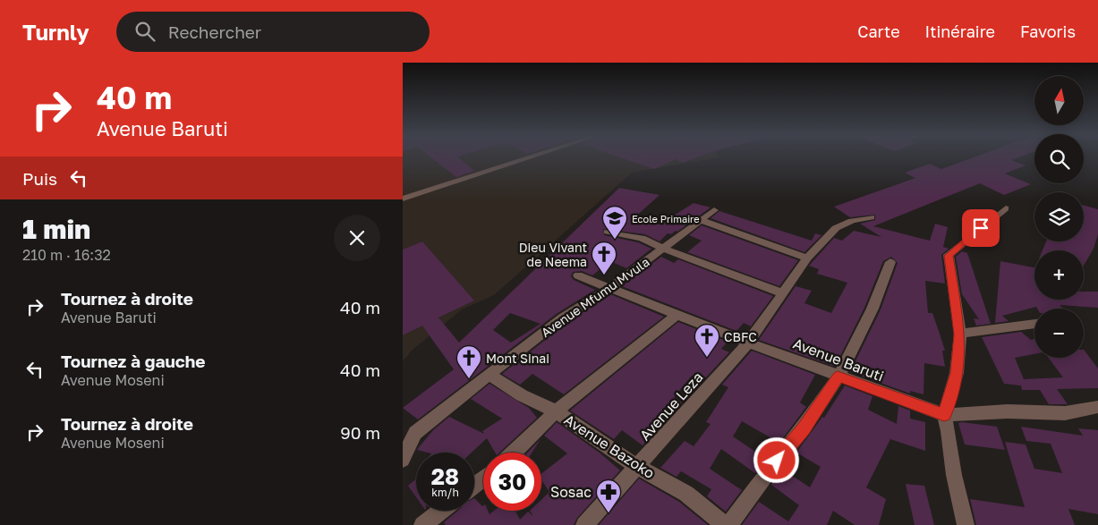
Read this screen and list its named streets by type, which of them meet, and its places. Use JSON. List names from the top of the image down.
{
  "streets": {
    "street": [
      "Avenue Mfumu Mvula",
      "Avenue Baruti",
      "Avenue Leza",
      "Avenue Bazoko"
    ]
  },
  "crossings": [
    ["Avenue Mfumu Mvula", "Avenue Baruti"],
    ["Avenue Mfumu Mvula", "Avenue Bazoko"],
    ["Avenue Baruti", "Avenue Leza"],
    ["Avenue Leza", "Avenue Bazoko"]
  ],
  "places": {
    "school or university": ["Ecole Primaire"],
    "church": ["Dieu Vivant de Neema", "CBFC", "Mont Sinai"],
    "pharmacy": ["Sosac"]
  },
  "north": "top",
  "page": {
    "header": "Turnly",
    "search": "Rechercher",
    "nav": ["Carte", "Itinéraire", "Favoris"],
    "turn": ["40 m", "Avenue Baruti"],
    "map_buttons": ["+", "−"],
    "then": "Puis",
    "heading": ["1 min", "210 m · 16:32"],
    "list": [
      {
        "name": "Tournez à droite",
        "note": "Avenue Baruti",
        "value": "40 m"
      },
      {
        "name": "Tournez à gauche",
        "note": "Avenue Moseni",
        "value": "40 m"
      },
      {
        "name": "Tournez à droite",
        "note": "Avenue Moseni",
        "value": "90 m"
      }
    ],
    "speed": "28 km/h",
    "limit": "30"
  }
}
